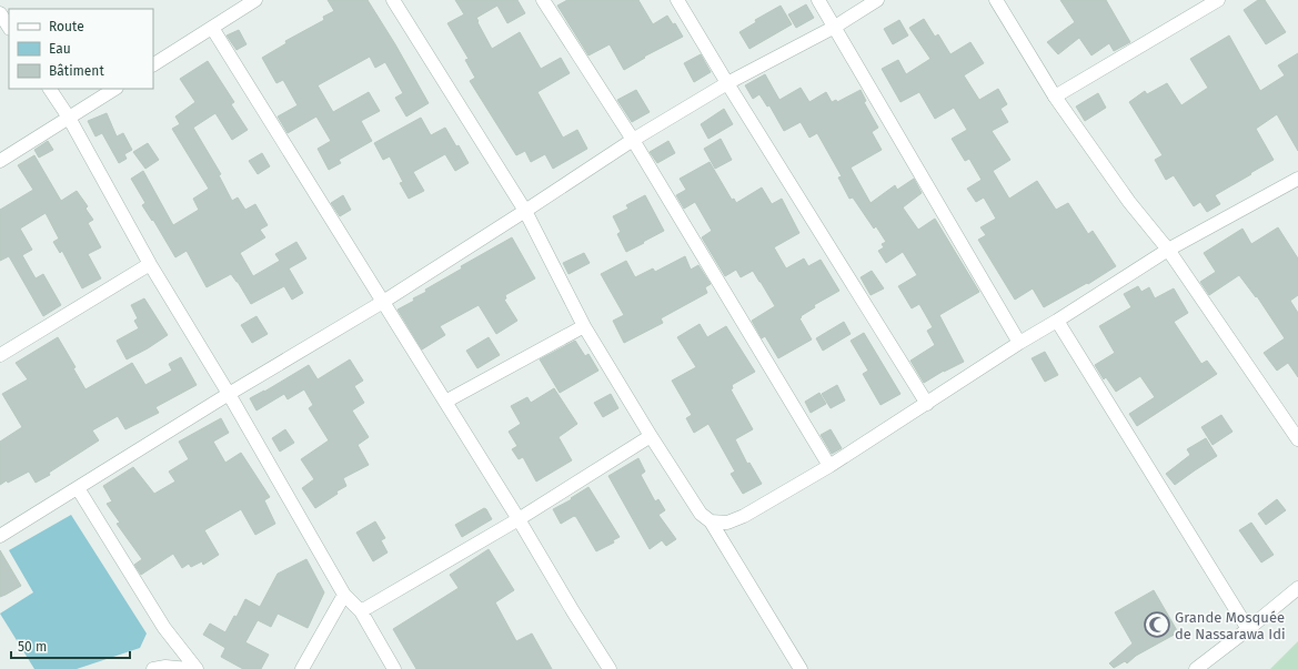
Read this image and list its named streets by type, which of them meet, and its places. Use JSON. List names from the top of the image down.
{
  "places": {
    "mosque": ["Grande Mosquée de Nassarawa Idi"]
  },
  "legend": ["Route", "Eau", "Bâtiment"],
  "scale_bar": "50 m"
}
